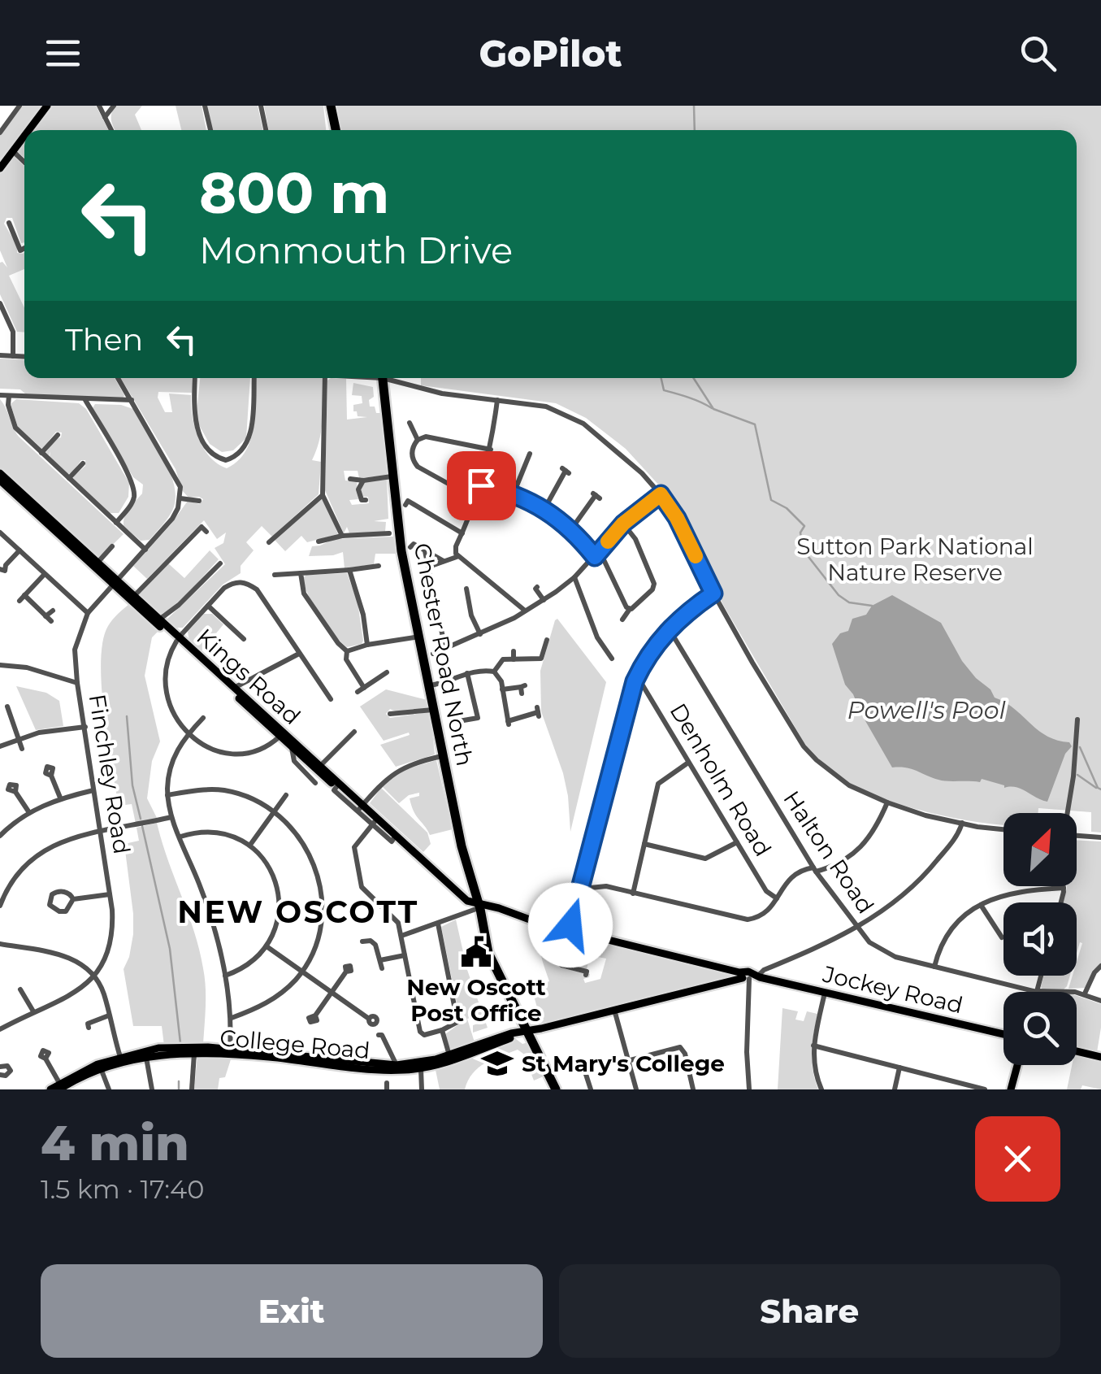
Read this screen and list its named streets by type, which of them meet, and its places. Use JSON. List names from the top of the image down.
{
  "streets": {
    "highway": ["Chester Road North"],
    "main road": ["Kings Road", "Jockey Road", "College Road"],
    "street": ["Finchley Road", "Denholm Road", "Halton Road"]
  },
  "crossings": [
    ["Chester Road North", "Kings Road"],
    ["Chester Road North", "Jockey Road"],
    ["Chester Road North", "College Road"],
    ["Kings Road", "Finchley Road"],
    ["Kings Road", "Jockey Road"],
    ["Jockey Road", "College Road"]
  ],
  "districts": ["NEW OSCOTT"],
  "water": ["Powell's Pool"],
  "parks": ["Sutton Park National Nature Reserve"],
  "places": {
    "public building": ["New Oscott Post Office"],
    "school or university": ["St Mary's College"]
  },
  "north": "top right",
  "page": {
    "header": "GoPilot",
    "turn": ["800 m", "Monmouth Drive"],
    "then": "Then",
    "heading": ["4 min", "1.5 km · 17:40"],
    "buttons": ["Exit", "Share"]
  }
}
